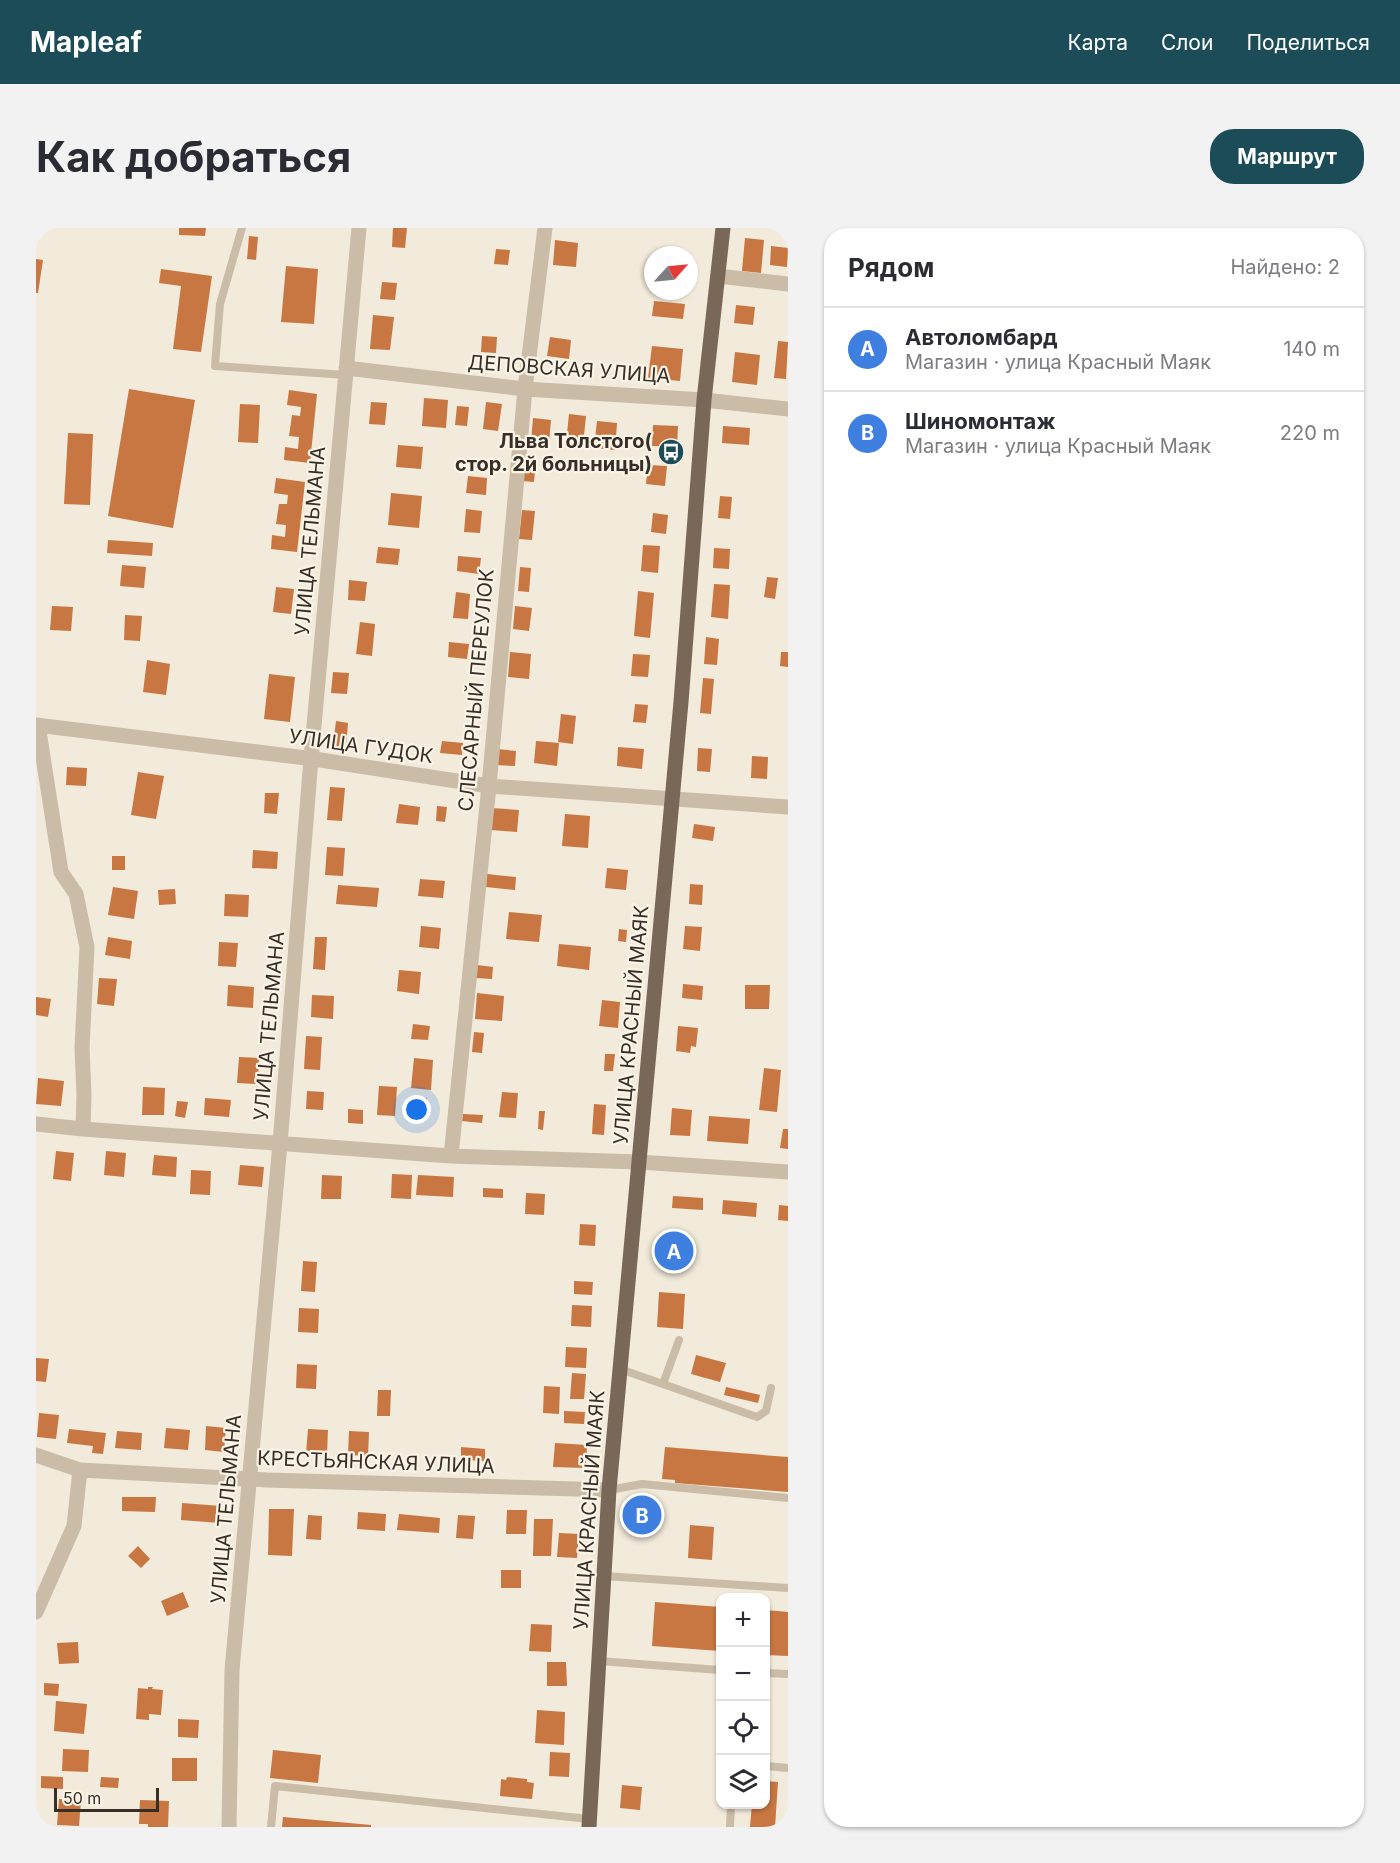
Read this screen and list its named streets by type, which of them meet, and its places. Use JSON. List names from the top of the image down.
{
  "streets": {
    "main road": ["УЛИЦА КРАСНЫЙ МАЯК"],
    "street": [
      "ДЕПОВСКАЯ УЛИЦА",
      "УЛИЦА ТЕЛЬМАНА",
      "СЛЕСАРНЫЙ ПЕРЕУЛОК",
      "УЛИЦА ГУДОК",
      "КРЕСТЬЯНСКАЯ УЛИЦА"
    ]
  },
  "crossings": [
    ["ДЕПОВСКАЯ УЛИЦА", "УЛИЦА ТЕЛЬМАНА"],
    ["ДЕПОВСКАЯ УЛИЦА", "СЛЕСАРНЫЙ ПЕРЕУЛОК"],
    ["ДЕПОВСКАЯ УЛИЦА", "УЛИЦА КРАСНЫЙ МАЯК"],
    ["УЛИЦА ТЕЛЬМАНА", "УЛИЦА ГУДОК"],
    ["УЛИЦА ТЕЛЬМАНА", "КРЕСТЬЯНСКАЯ УЛИЦА"],
    ["СЛЕСАРНЫЙ ПЕРЕУЛОК", "УЛИЦА ГУДОК"],
    ["УЛИЦА ГУДОК", "УЛИЦА КРАСНЫЙ МАЯК"],
    ["УЛИЦА КРАСНЫЙ МАЯК", "КРЕСТЬЯНСКАЯ УЛИЦА"]
  ],
  "places": {
    "bus stop": ["Льва Толстого( стор. 2й больницы)"]
  },
  "scale_bar": "50 m",
  "north": "top right",
  "page": {
    "header": "Mapleaf",
    "nav": ["Карта", "Слои", "Поделиться"],
    "buttons": "Маршрут",
    "title": "Как добраться",
    "heading": ["Рядом", "Найдено: 2"],
    "list": [
      {
        "mark": "A",
        "name": "Автоломбард",
        "note": "Магазин · улица Красный Маяк",
        "value": "140 m"
      },
      {
        "mark": "B",
        "name": "Шиномонтаж",
        "note": "Магазин · улица Красный Маяк",
        "value": "220 m"
      }
    ],
    "pins": ["A", "B"],
    "map_buttons": ["+", "−"],
    "scale": "50 m"
  }
}
